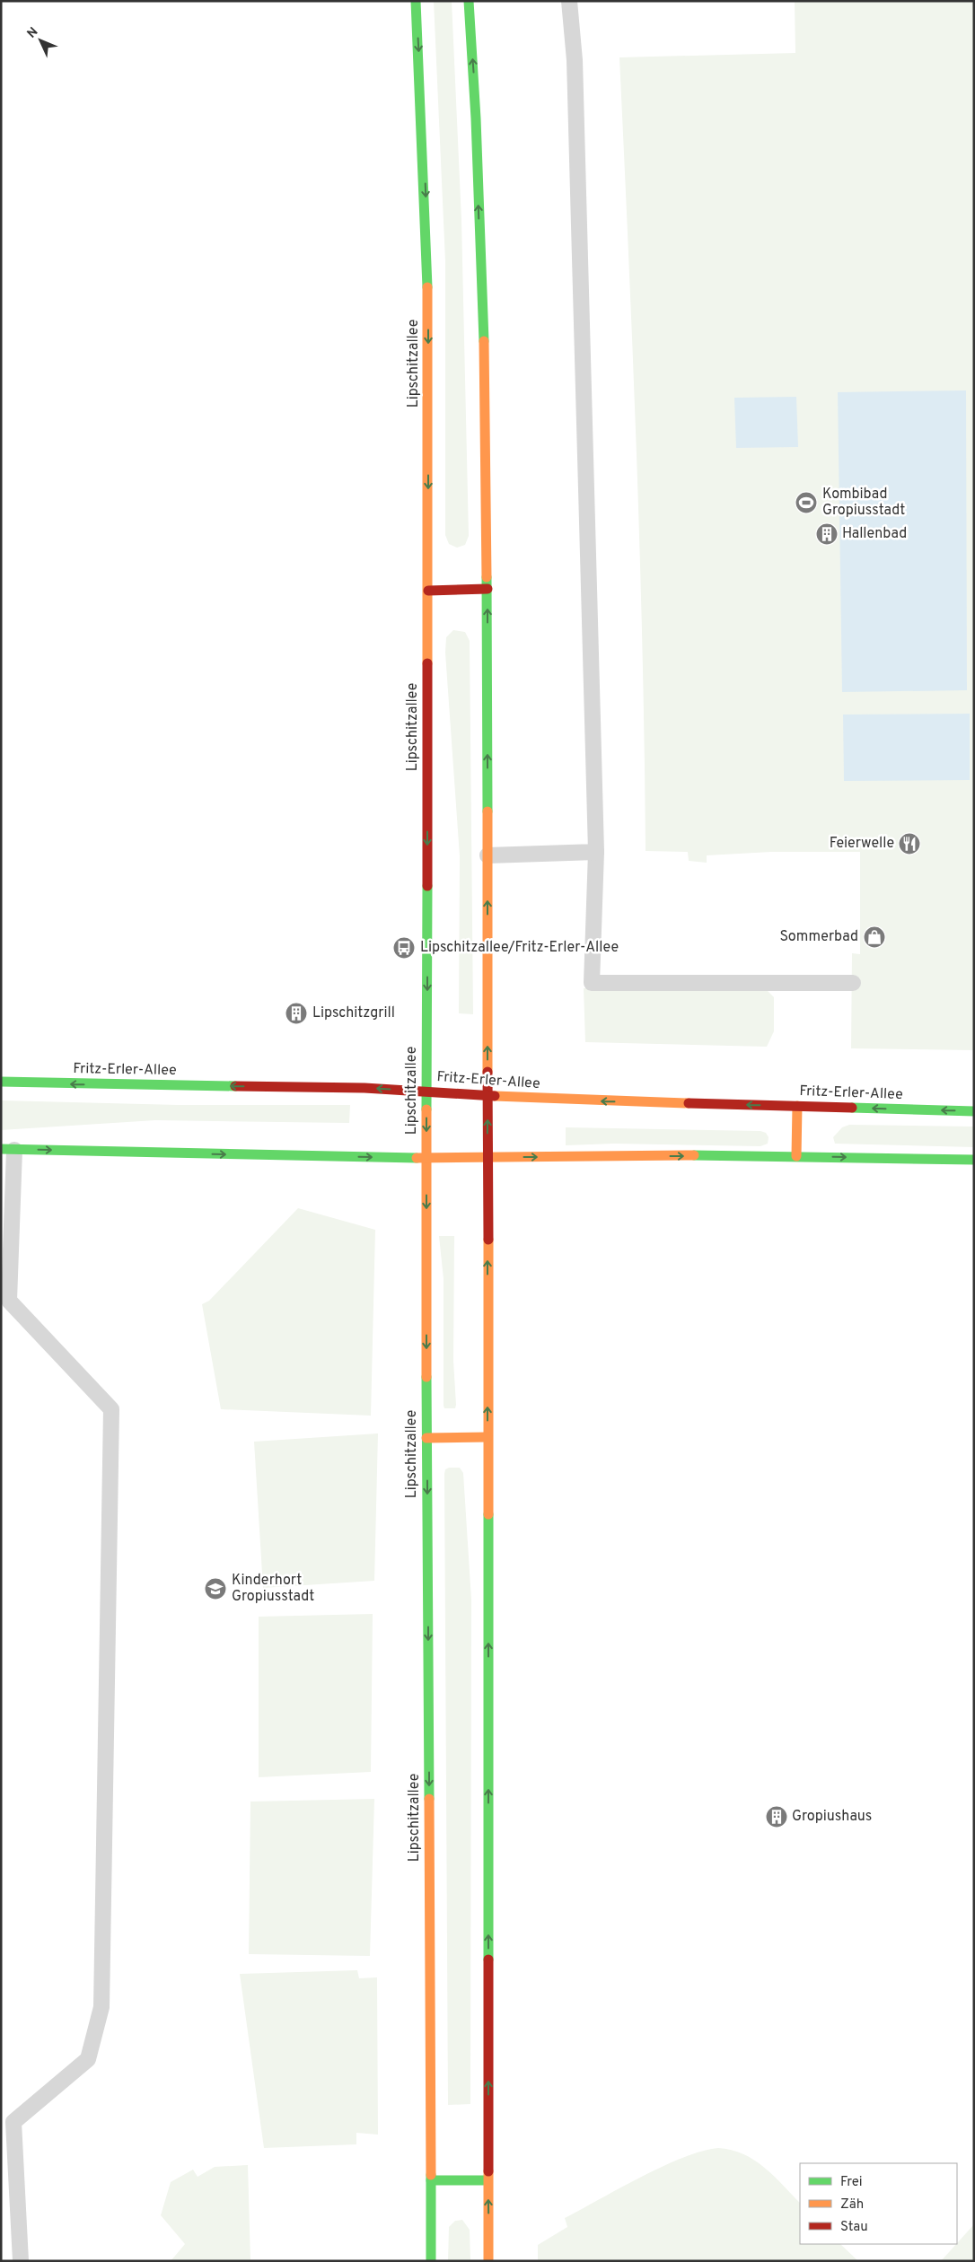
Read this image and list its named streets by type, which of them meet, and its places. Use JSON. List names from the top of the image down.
{
  "streets": {
    "street": ["Lipschitzallee", "Fritz-Erler-Allee"]
  },
  "crossings": [
    ["Lipschitzallee", "Fritz-Erler-Allee"]
  ],
  "places": {
    "sports": ["Kombibad Gropiusstadt"],
    "building": ["Hallenbad", "Lipschitzgrill", "Gropiushaus"],
    "restaurant": ["Feierwelle"],
    "shop": ["Sommerbad"],
    "bus stop": ["Lipschitzallee/Fritz-Erler-Allee"],
    "school or university": ["Kinderhort Gropiusstadt"]
  },
  "legend": ["Frei", "Zäh", "Stau"],
  "north": "top left"
}
